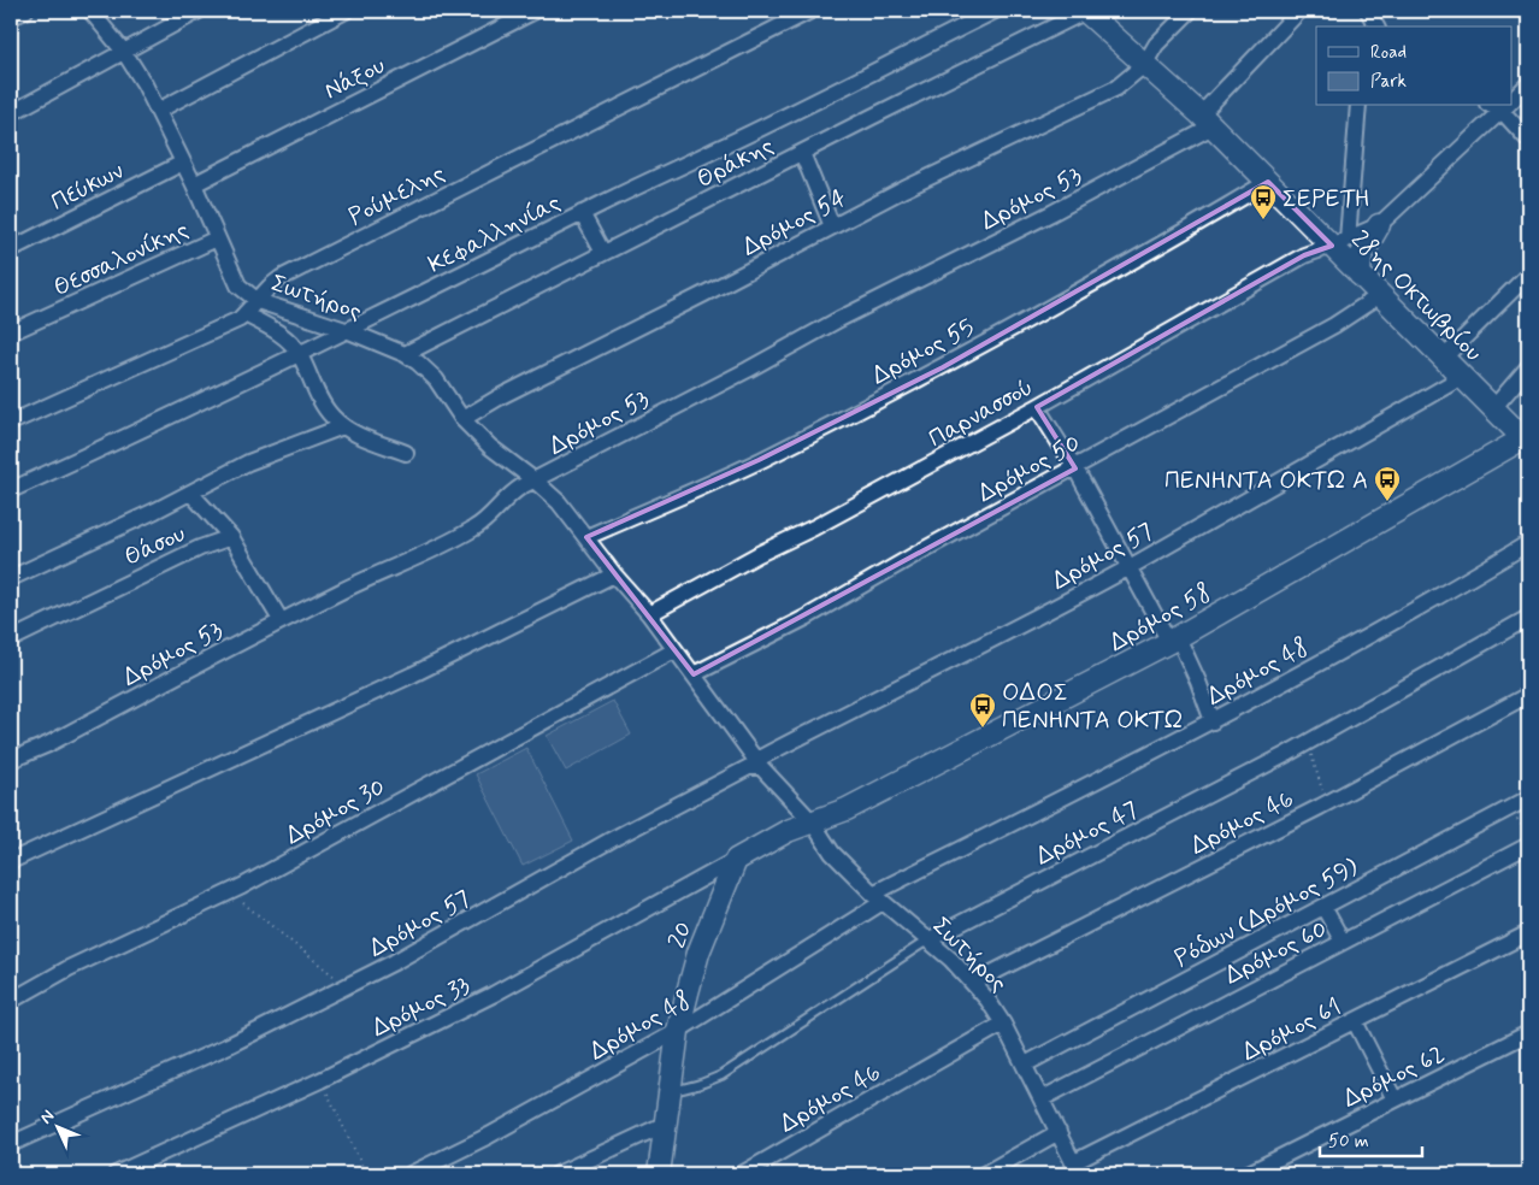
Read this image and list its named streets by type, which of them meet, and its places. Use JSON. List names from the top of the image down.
{
  "streets": {
    "street": [
      "Νάξου",
      "Θράκης",
      "Πεύκων",
      "Ρούμελης",
      "Δρόμος 53",
      "Δρόμος 54",
      "Κεφαλληνίας",
      "Θεσσαλονίκης",
      "28ης Οκτωβρίου",
      "Σωτήρος",
      "Δρόμος 55",
      "Παρνασσού",
      "Δρόμος 50",
      "Θάσου",
      "Δρόμος 57",
      "Δρόμος 58",
      "Δρόμος 48",
      "Δρόμος 30",
      "Δρόμος 46",
      "Δρόμος 47",
      "Ρόδων (Δρόμος 59)",
      "20",
      "Δρόμος 60",
      "Δρόμος 33",
      "Δρόμος 61",
      "Δρόμος 62"
    ]
  },
  "crossings": [
    ["Νάξου", "Σωτήρος"],
    ["Θράκης", "28ης Οκτωβρίου"],
    ["Θράκης", "Σωτήρος"],
    ["Πεύκων", "Σωτήρος"],
    ["Ρούμελης", "Σωτήρος"],
    ["Δρόμος 53", "28ης Οκτωβρίου"],
    ["Δρόμος 53", "Σωτήρος"],
    ["Δρόμος 54", "28ης Οκτωβρίου"],
    ["Δρόμος 54", "Σωτήρος"],
    ["Κεφαλληνίας", "Σωτήρος"],
    ["Θεσσαλονίκης", "Σωτήρος"],
    ["28ης Οκτωβρίου", "Δρόμος 55"],
    ["28ης Οκτωβρίου", "Παρνασσού"],
    ["28ης Οκτωβρίου", "Δρόμος 50"],
    ["28ης Οκτωβρίου", "Δρόμος 57"],
    ["28ης Οκτωβρίου", "Δρόμος 58"],
    ["Σωτήρος", "Δρόμος 55"],
    ["Σωτήρος", "Παρνασσού"],
    ["Σωτήρος", "Δρόμος 50"],
    ["Σωτήρος", "Δρόμος 57"],
    ["Σωτήρος", "Δρόμος 58"],
    ["Σωτήρος", "Δρόμος 48"],
    ["Σωτήρος", "Δρόμος 30"],
    ["Σωτήρος", "Δρόμος 46"],
    ["Σωτήρος", "Δρόμος 47"],
    ["Σωτήρος", "Ρόδων (Δρόμος 59)"],
    ["Σωτήρος", "Δρόμος 60"],
    ["Σωτήρος", "Δρόμος 61"],
    ["Δρόμος 58", "20"],
    ["Δρόμος 58", "Δρόμος 33"],
    ["Δρόμος 48", "20"],
    ["Δρόμος 47", "20"],
    ["20", "Δρόμος 33"]
  ],
  "places": {
    "bus stop": ["ΣΕΡΕΤΗ", "ΠΕΝΗΝΤΑ ΟΚΤΩ Α", "ΟΔΟΣ ΠΕΝΗΝΤΑ ΟΚΤΩ"]
  },
  "legend": ["Road", "Park"],
  "scale_bar": "50 m",
  "north": "top left"
}
